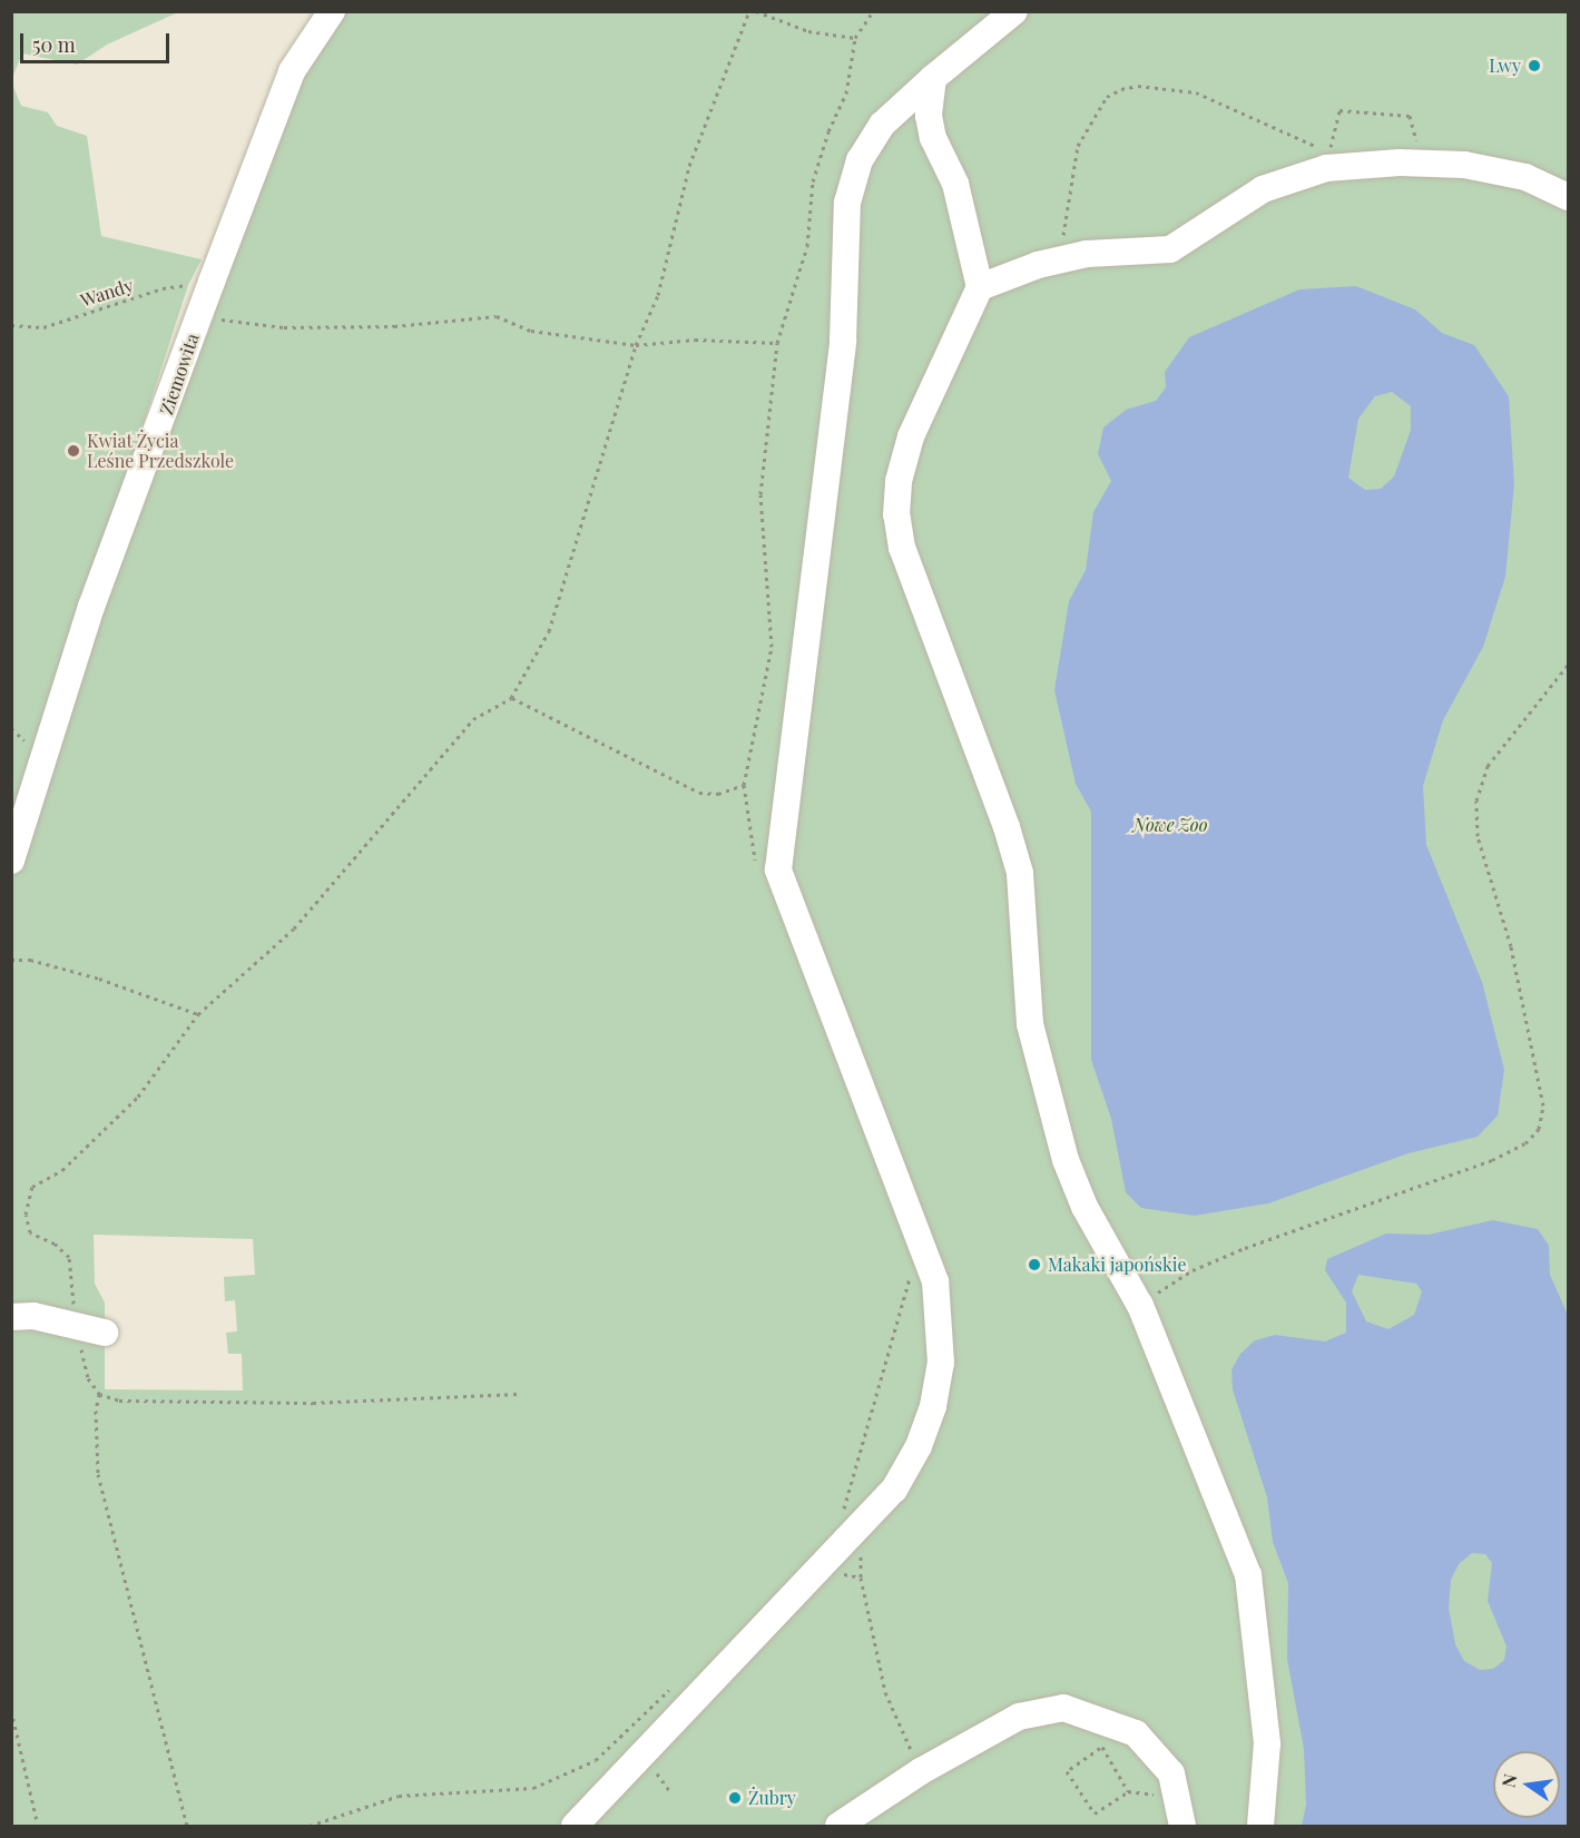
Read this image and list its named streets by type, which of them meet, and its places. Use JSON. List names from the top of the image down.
{
  "streets": {
    "street": ["Ziemowita"],
    "path": ["Wandy"]
  },
  "crossings": [
    ["Wandy", "Ziemowita"]
  ],
  "parks": ["Nowe Zoo"],
  "places": [
    "Lwy",
    "Kwiat Życia Leśne Przedszkole",
    "Makaki japońskie",
    "Żubry"
  ],
  "scale_bar": "50 m",
  "north": "left"
}
